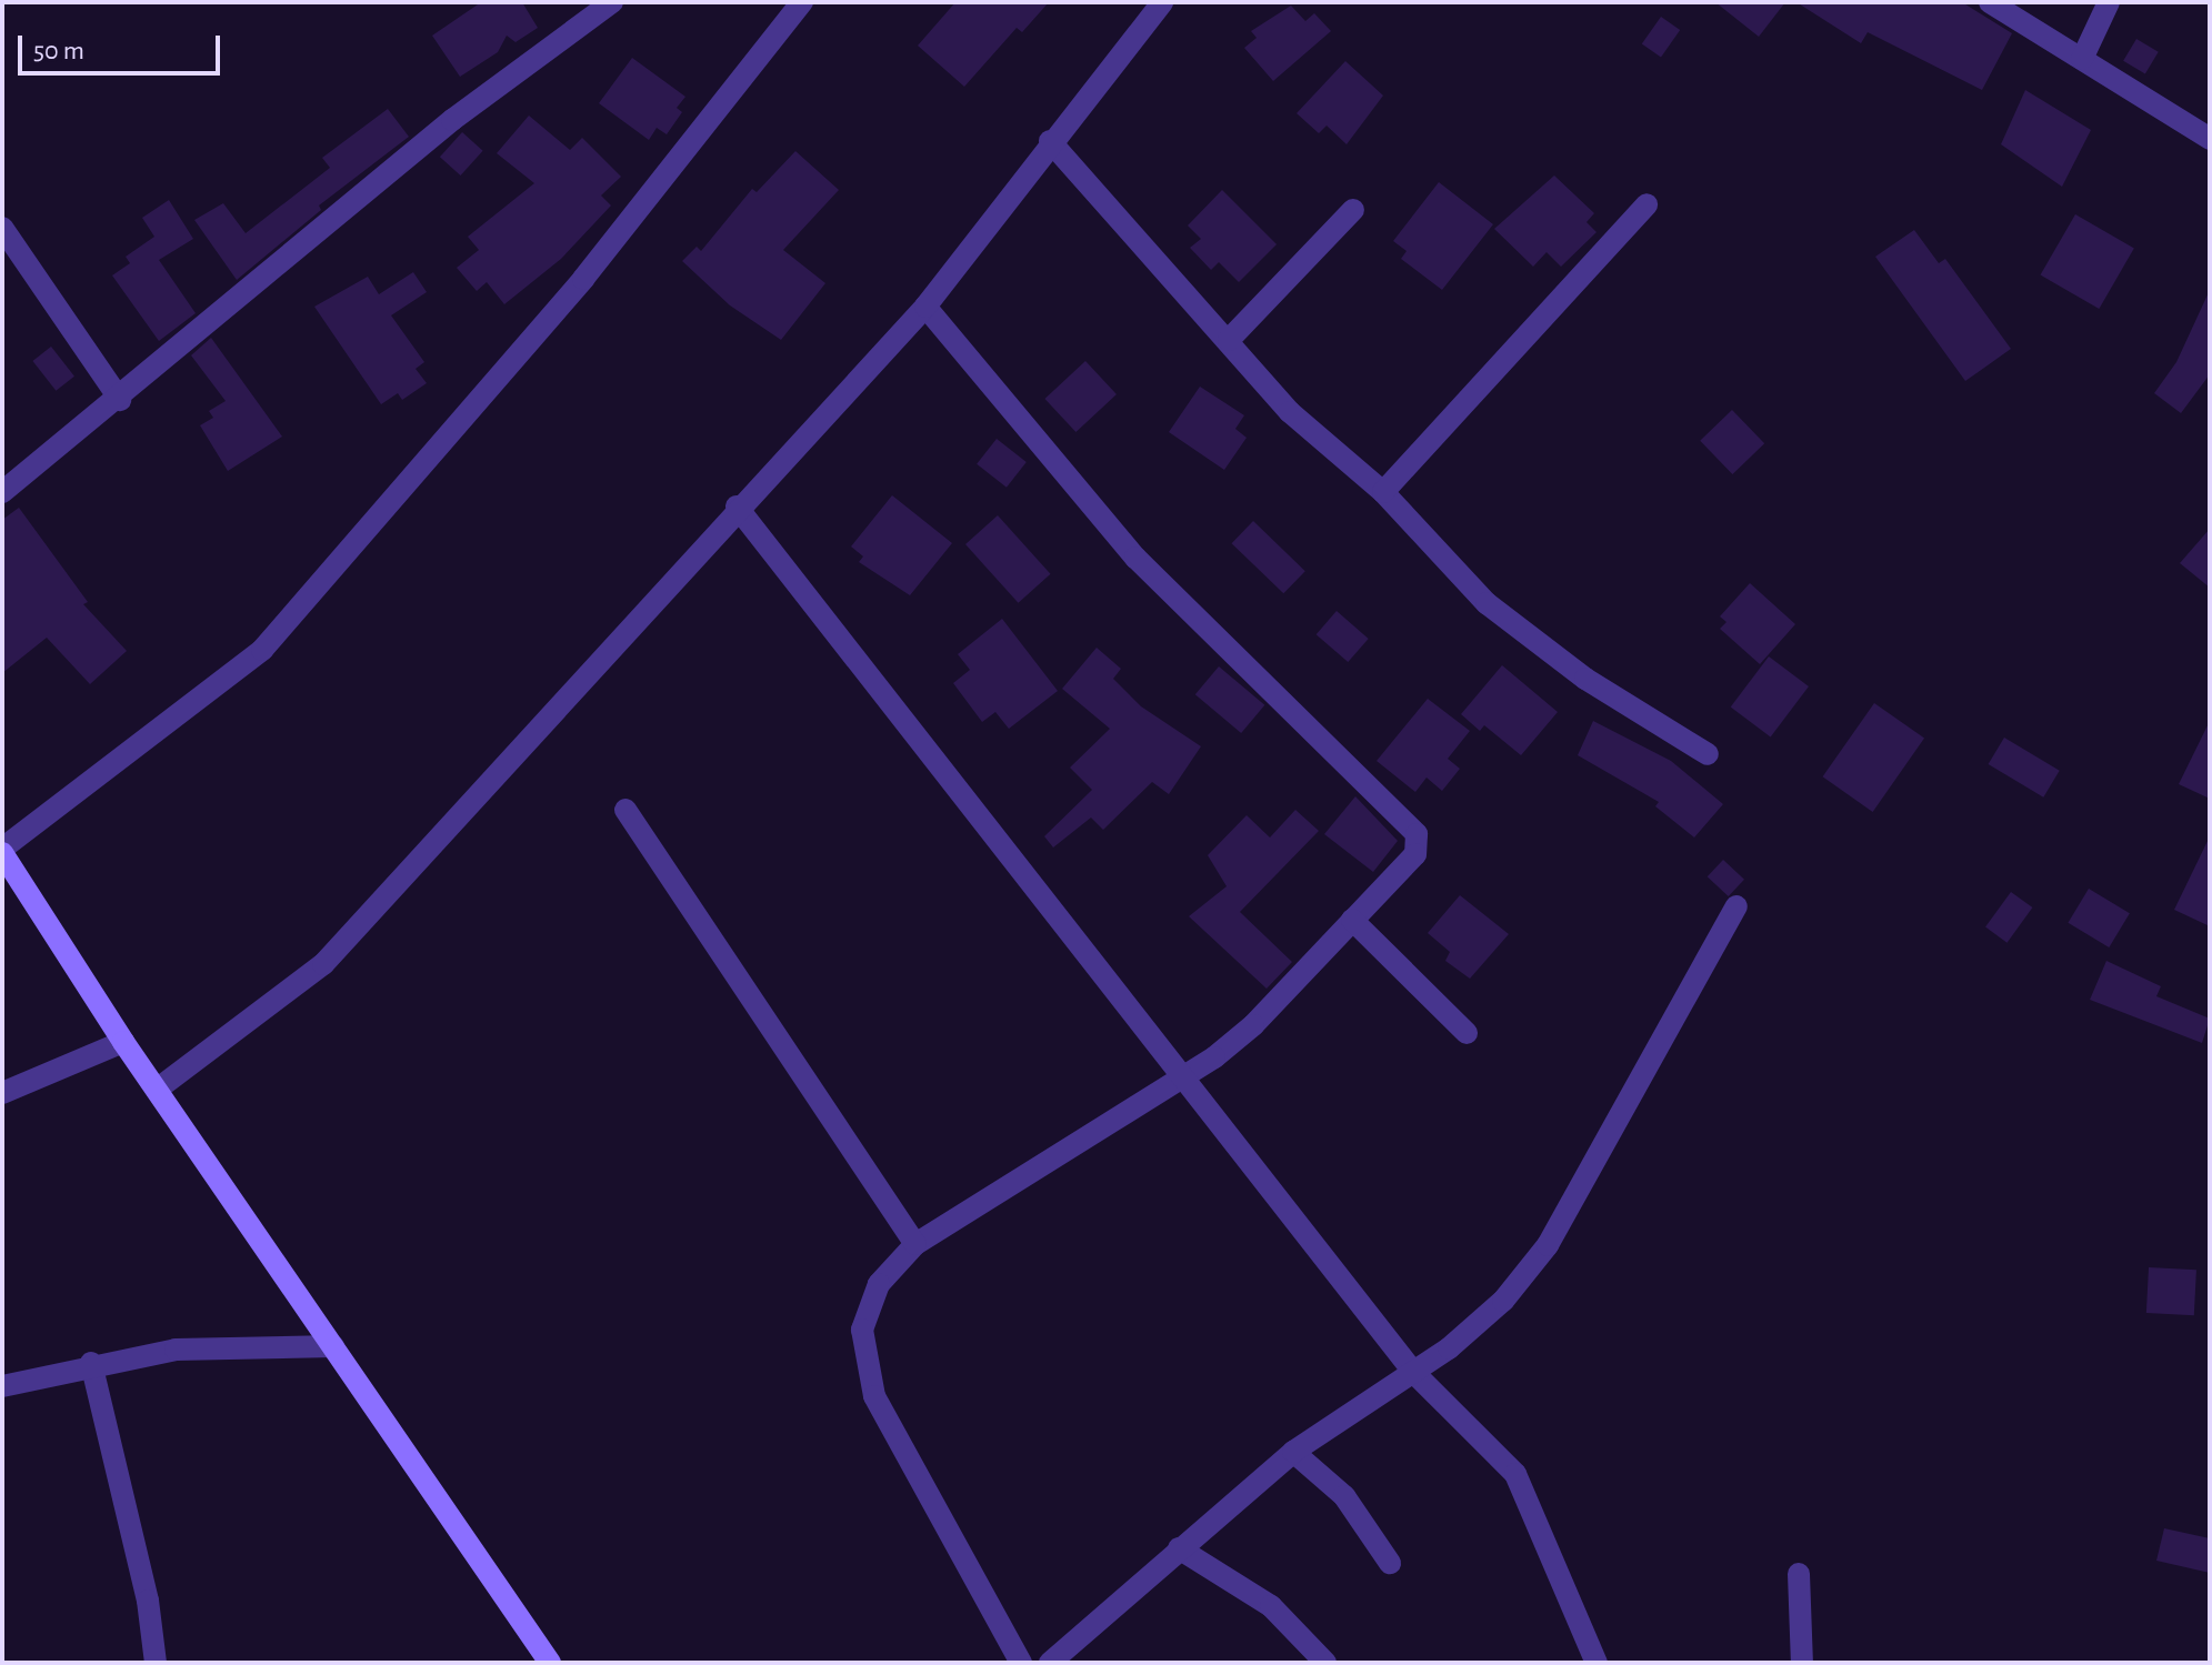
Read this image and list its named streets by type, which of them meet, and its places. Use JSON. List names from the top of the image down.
{
  "scale_bar": "50 m"
}
